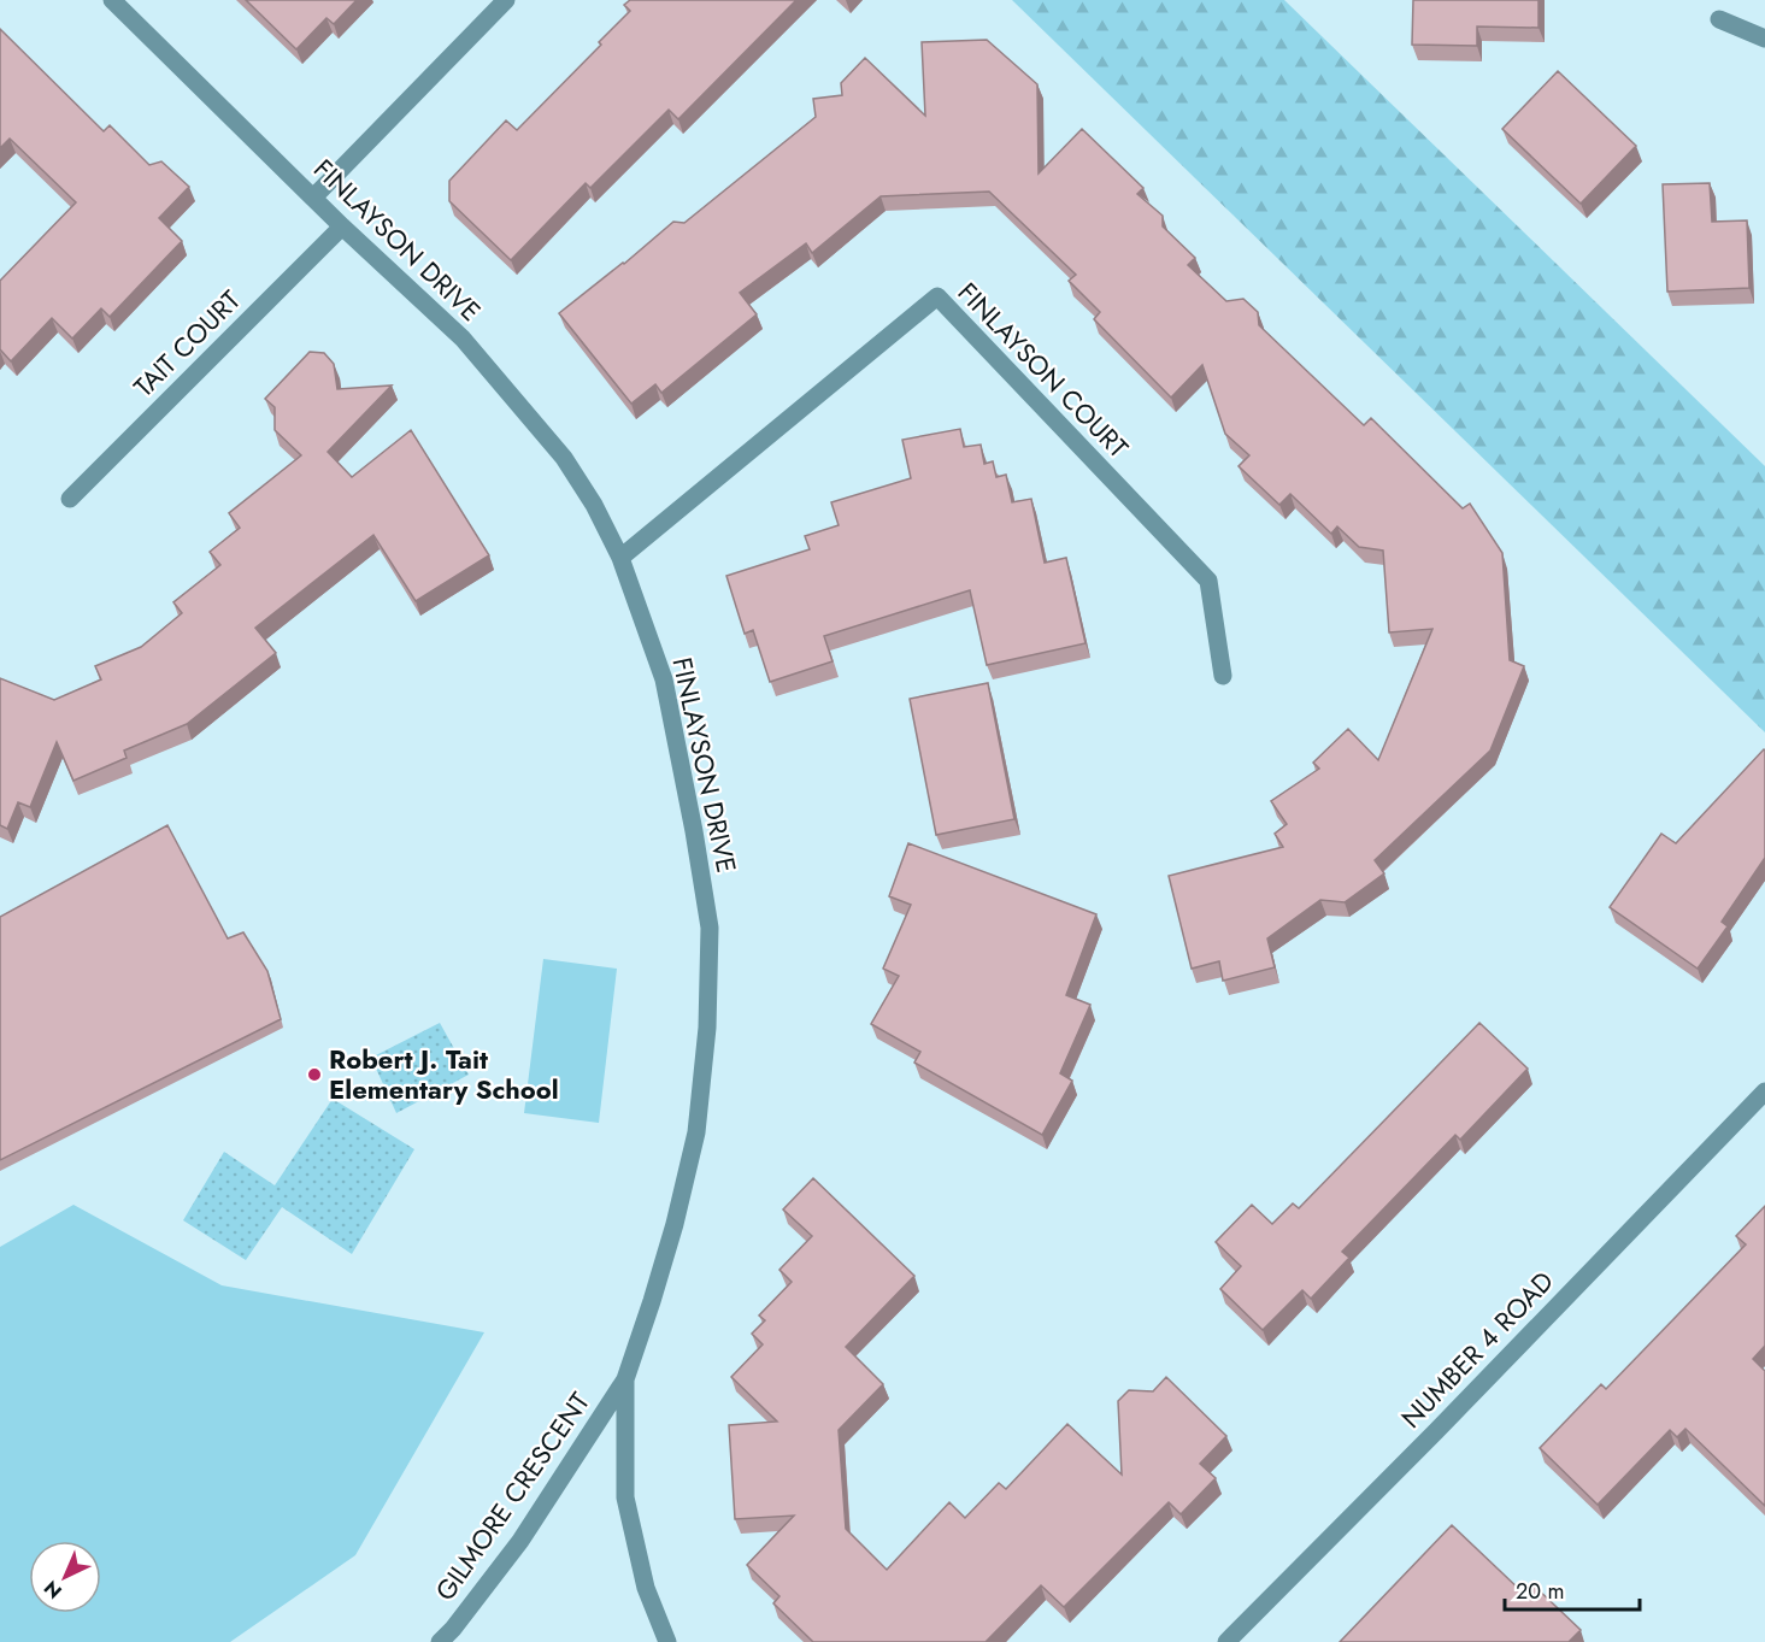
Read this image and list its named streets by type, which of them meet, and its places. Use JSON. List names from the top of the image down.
{
  "streets": {
    "street": [
      "FINLAYSON DRIVE",
      "TAIT COURT",
      "FINLAYSON COURT",
      "NUMBER 4 ROAD",
      "GILMORE CRESCENT"
    ]
  },
  "crossings": [
    ["FINLAYSON DRIVE", "TAIT COURT"],
    ["FINLAYSON DRIVE", "FINLAYSON COURT"],
    ["FINLAYSON DRIVE", "GILMORE CRESCENT"]
  ],
  "places": ["Robert J. Tait Elementary School"],
  "scale_bar": "20 m",
  "north": "bottom left"
}
